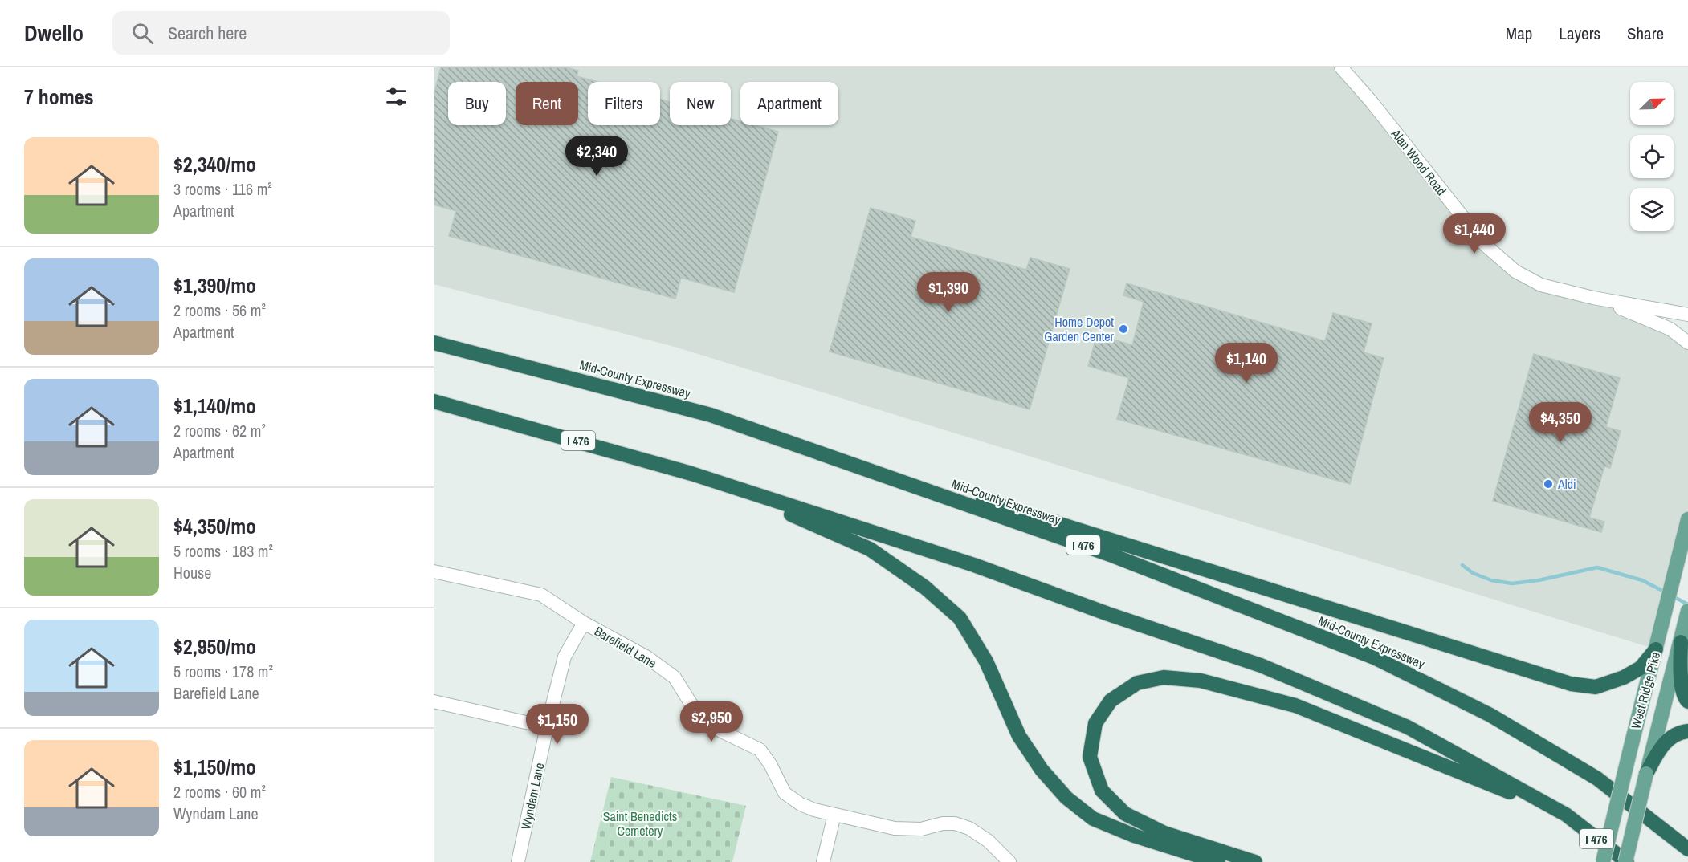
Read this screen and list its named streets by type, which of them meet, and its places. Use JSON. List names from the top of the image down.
{
  "streets": {
    "highway": ["Mid-County Expressway", "I 476"],
    "main road": ["West Ridge Pike"],
    "street": ["Alan Wood Road", "Barefield Lane", "Wyndam Lane"]
  },
  "crossings": [
    ["I 476", "West Ridge Pike"],
    ["Barefield Lane", "Wyndam Lane"]
  ],
  "parks": ["Saint Benedicts Cemetery"],
  "places": ["Home Depot Garden Center", "Aldi"],
  "north": "top right",
  "page": {
    "header": "Dwello",
    "search": "Search here",
    "nav": ["Map", "Layers", "Share"],
    "heading": "7 homes",
    "chip": [
      "Buy",
      "Rent",
      "Filters",
      "New",
      "Apartment"
    ],
    "list": [
      {
        "name": "$2,340/mo",
        "note": "3 rooms · 116 m² · Apartment"
      },
      {
        "name": "$1,390/mo",
        "note": "2 rooms · 56 m² · Apartment"
      },
      {
        "name": "$1,140/mo",
        "note": "2 rooms · 62 m² · Apartment"
      },
      {
        "name": "$4,350/mo",
        "note": "5 rooms · 183 m² · House"
      },
      {
        "name": "$2,950/mo",
        "note": "5 rooms · 178 m² · Barefield Lane"
      },
      {
        "name": "$1,150/mo",
        "note": "2 rooms · 60 m² · Wyndam Lane"
      }
    ],
    "price": [
      "$2,340",
      "$1,440",
      "$1,390",
      "$1,140",
      "$4,350",
      "$2,950",
      "$1,150"
    ]
  }
}
